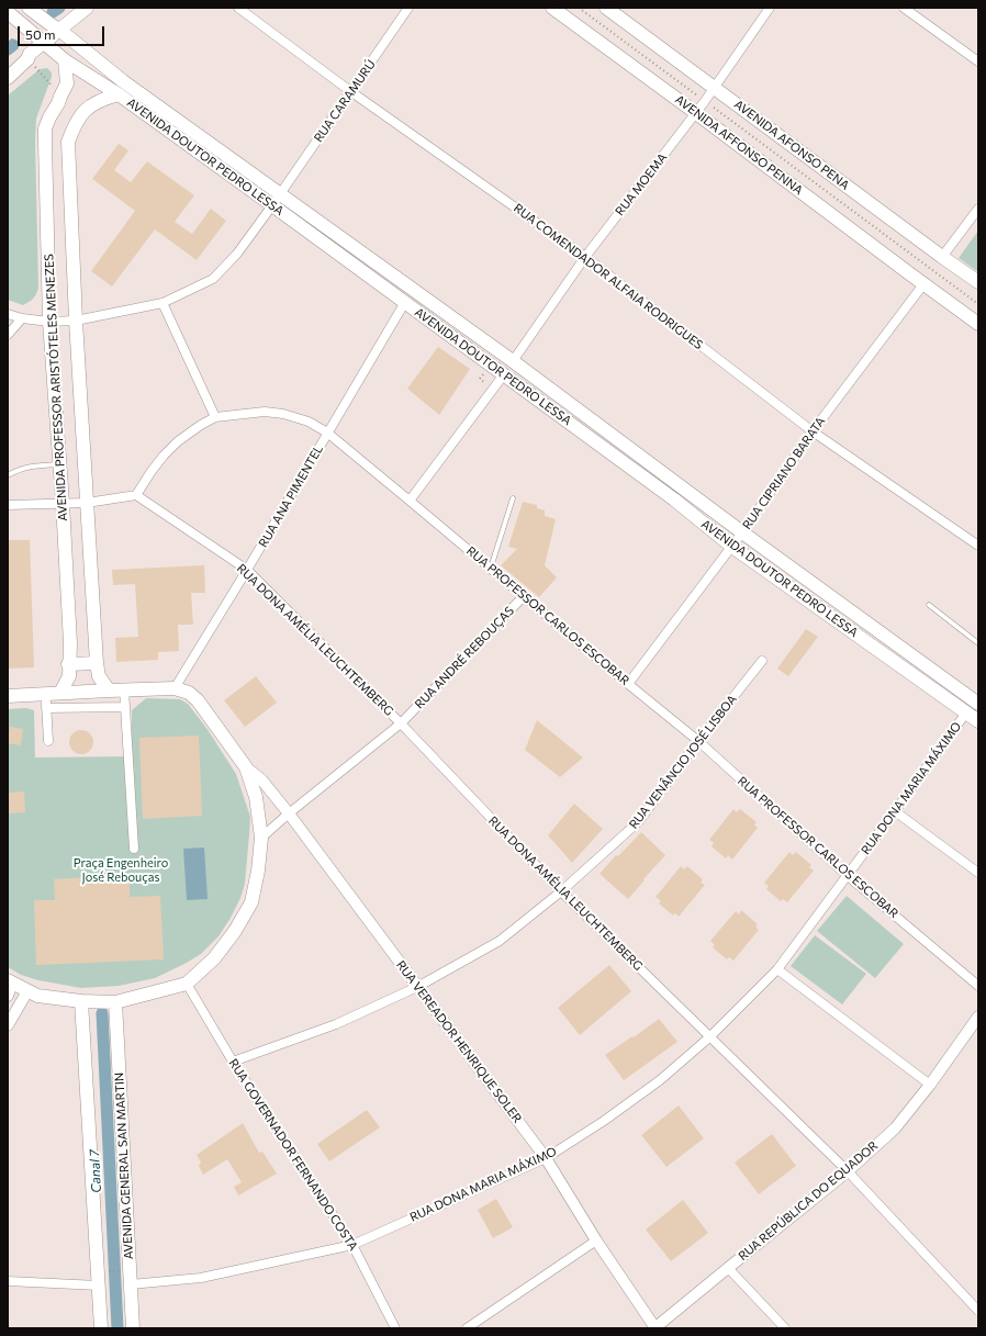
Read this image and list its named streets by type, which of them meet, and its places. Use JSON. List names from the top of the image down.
{
  "streets": {
    "main road": [
      "AVENIDA AFFONSO PENNA",
      "AVENIDA AFONSO PENA",
      "AVENIDA DOUTOR PEDRO LESSA",
      "AVENIDA PROFESSOR ARISTÓTELES MENEZES",
      "AVENIDA GENERAL SAN MARTIN"
    ],
    "street": [
      "RUA CARAMURÚ",
      "RUA MOEMA",
      "RUA COMENDADOR ALFAIA RODRIGUES",
      "RUA CIPRIANO BARATA",
      "RUA ANA PIMENTEL",
      "RUA PROFESSOR CARLOS ESCOBAR",
      "RUA DONA AMÉLIA LEUCHTEMBERG",
      "RUA ANDRÉ REBOUÇAS",
      "RUA VENÂNCIO JOSÉ LISBOA",
      "RUA DONA MARIA MÁXIMO",
      "RUA VEREADOR HENRIQUE SOLER",
      "RUA GOVERNADOR FERNANDO COSTA",
      "RUA REPÚBLICA DO EQUADOR"
    ]
  },
  "crossings": [
    ["RUA CARAMURÚ", "AVENIDA DOUTOR PEDRO LESSA"],
    ["RUA CARAMURÚ", "RUA COMENDADOR ALFAIA RODRIGUES"],
    ["RUA CARAMURÚ", "AVENIDA PROFESSOR ARISTÓTELES MENEZES"],
    ["AVENIDA AFFONSO PENNA", "RUA MOEMA"],
    ["AVENIDA AFFONSO PENNA", "RUA CIPRIANO BARATA"],
    ["AVENIDA AFONSO PENA", "RUA MOEMA"],
    ["AVENIDA DOUTOR PEDRO LESSA", "RUA MOEMA"],
    ["AVENIDA DOUTOR PEDRO LESSA", "AVENIDA PROFESSOR ARISTÓTELES MENEZES"],
    ["AVENIDA DOUTOR PEDRO LESSA", "RUA CIPRIANO BARATA"],
    ["AVENIDA DOUTOR PEDRO LESSA", "RUA ANA PIMENTEL"],
    ["AVENIDA DOUTOR PEDRO LESSA", "RUA DONA MARIA MÁXIMO"],
    ["RUA MOEMA", "RUA COMENDADOR ALFAIA RODRIGUES"],
    ["RUA COMENDADOR ALFAIA RODRIGUES", "RUA CIPRIANO BARATA"],
    ["RUA CIPRIANO BARATA", "RUA PROFESSOR CARLOS ESCOBAR"],
    ["RUA ANA PIMENTEL", "RUA PROFESSOR CARLOS ESCOBAR"],
    ["RUA ANA PIMENTEL", "RUA DONA AMÉLIA LEUCHTEMBERG"],
    ["RUA PROFESSOR CARLOS ESCOBAR", "RUA DONA AMÉLIA LEUCHTEMBERG"],
    ["RUA PROFESSOR CARLOS ESCOBAR", "RUA ANDRÉ REBOUÇAS"],
    ["RUA PROFESSOR CARLOS ESCOBAR", "RUA VENÂNCIO JOSÉ LISBOA"],
    ["RUA PROFESSOR CARLOS ESCOBAR", "RUA DONA MARIA MÁXIMO"],
    ["RUA DONA AMÉLIA LEUCHTEMBERG", "RUA ANDRÉ REBOUÇAS"],
    ["RUA DONA AMÉLIA LEUCHTEMBERG", "RUA VENÂNCIO JOSÉ LISBOA"],
    ["RUA DONA AMÉLIA LEUCHTEMBERG", "RUA DONA MARIA MÁXIMO"],
    ["RUA DONA AMÉLIA LEUCHTEMBERG", "RUA REPÚBLICA DO EQUADOR"],
    ["RUA ANDRÉ REBOUÇAS", "RUA VEREADOR HENRIQUE SOLER"],
    ["RUA VENÂNCIO JOSÉ LISBOA", "RUA VEREADOR HENRIQUE SOLER"],
    ["RUA VENÂNCIO JOSÉ LISBOA", "RUA GOVERNADOR FERNANDO COSTA"],
    ["RUA DONA MARIA MÁXIMO", "RUA VEREADOR HENRIQUE SOLER"],
    ["RUA DONA MARIA MÁXIMO", "RUA GOVERNADOR FERNANDO COSTA"],
    ["RUA DONA MARIA MÁXIMO", "AVENIDA GENERAL SAN MARTIN"],
    ["RUA VEREADOR HENRIQUE SOLER", "RUA REPÚBLICA DO EQUADOR"]
  ],
  "water": ["Canal 7"],
  "parks": ["Praça Engenheiro José Rebouças"],
  "scale_bar": "50 m"
}
